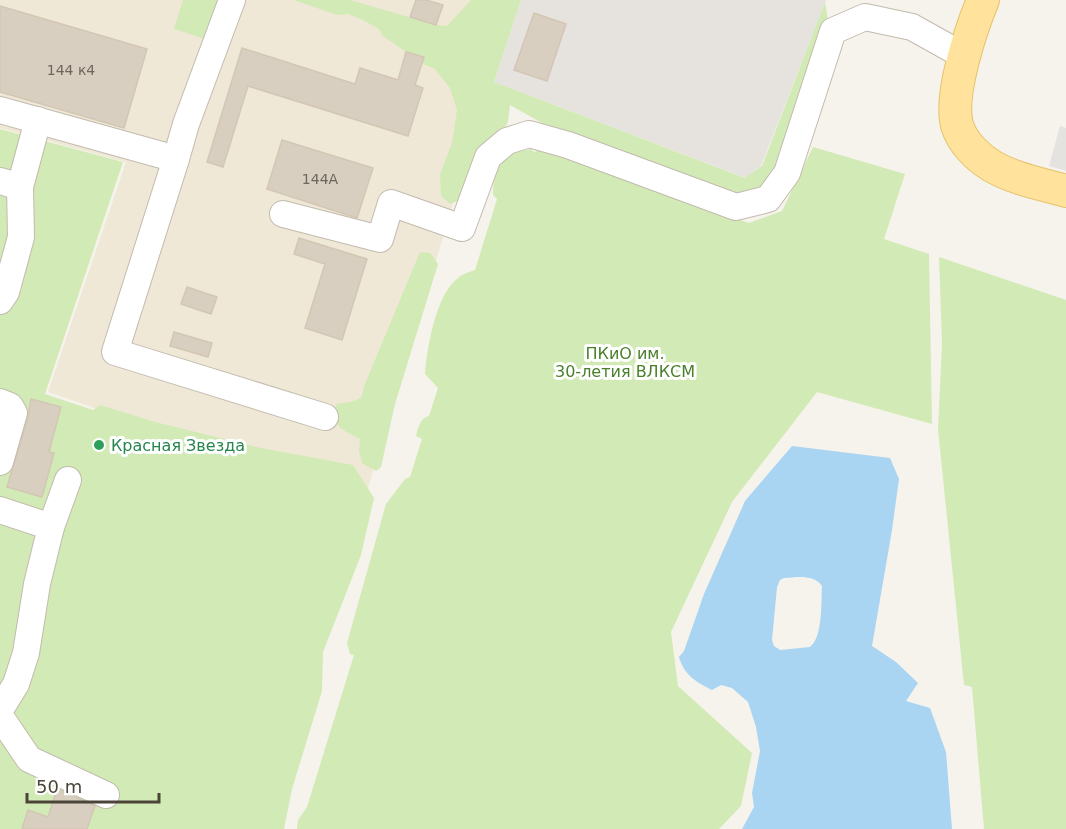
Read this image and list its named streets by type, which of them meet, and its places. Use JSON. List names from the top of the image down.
{
  "parks": ["ПКиО им. 30-летия ВЛКСМ"],
  "places": ["Красная Звезда"],
  "house_numbers": ["144 к4", "144А"],
  "scale_bar": "50 m"
}
